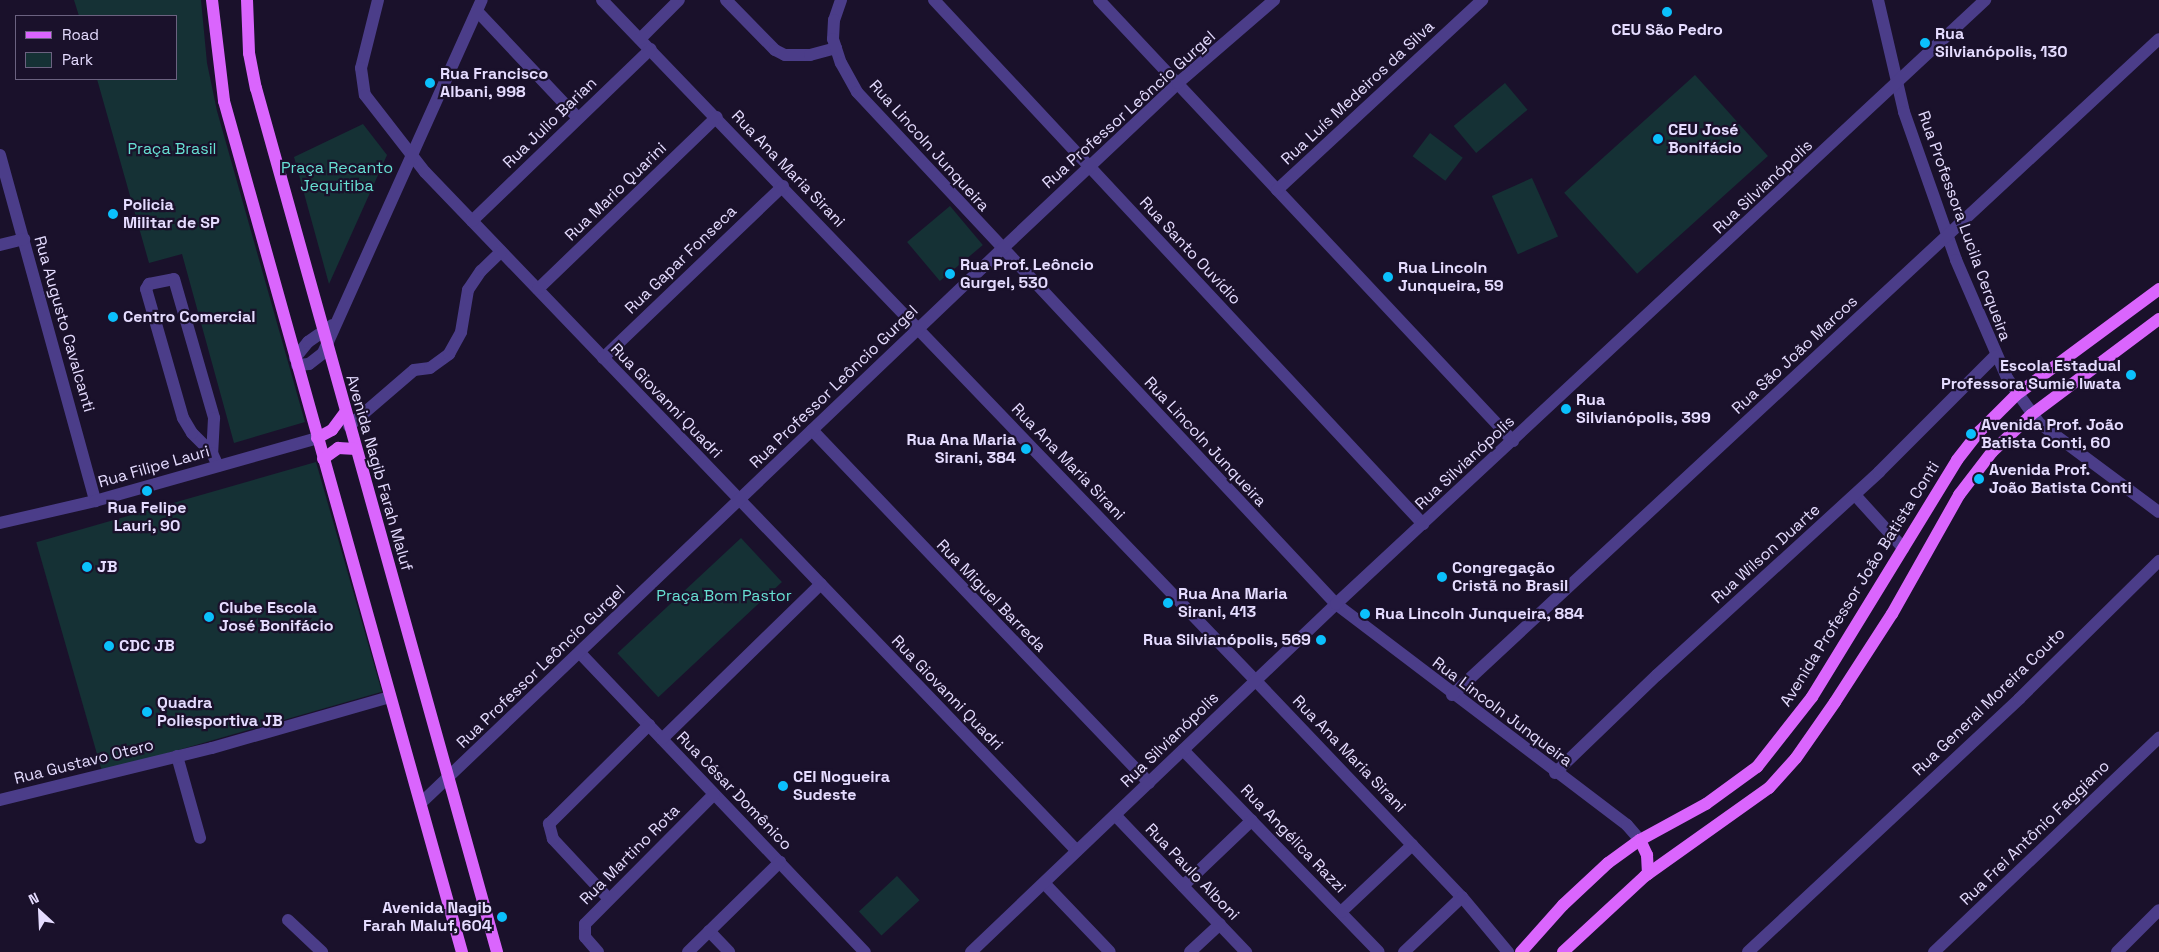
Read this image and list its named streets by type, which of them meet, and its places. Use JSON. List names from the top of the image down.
{
  "streets": {
    "main road": ["Avenida Nagib Farah Maluf", "Avenida Professor João Batista Conti"],
    "street": [
      "Rua Luís Medeiros da Silva",
      "Rua Professor Leôncio Gurgel",
      "Rua Julio Barian",
      "Rua Lincoln Junqueira",
      "Rua Ana Maria Sirani",
      "Rua Silvianópolis",
      "Rua Mario Quarini",
      "Rua Professora Lucila Cerqueira",
      "Rua Santo Ouvídio",
      "Rua Gapar Fonseca",
      "Rua Augusto Cavalcanti",
      "Rua São João Marcos",
      "Rua Giovanni Quadri",
      "Rua Filipe Lauri",
      "Rua Wilson Duarte",
      "Rua Miguel Barreda",
      "Rua General Moreira Couto",
      "Rua Gustavo Otero",
      "Rua César Domênico",
      "Rua Frei Antônio Faggiano",
      "Rua Angélica Razzi",
      "Rua Martino Rota",
      "Rua Paulo Alboni"
    ]
  },
  "crossings": [
    ["Rua Professor Leôncio Gurgel", "Rua Lincoln Junqueira"],
    ["Rua Professor Leôncio Gurgel", "Rua Ana Maria Sirani"],
    ["Rua Professor Leôncio Gurgel", "Rua Santo Ouvídio"],
    ["Rua Professor Leôncio Gurgel", "Rua Giovanni Quadri"],
    ["Rua Professor Leôncio Gurgel", "Avenida Nagib Farah Maluf"],
    ["Rua Professor Leôncio Gurgel", "Rua Miguel Barreda"],
    ["Rua Professor Leôncio Gurgel", "Rua César Domênico"],
    ["Rua Julio Barian", "Rua Ana Maria Sirani"],
    ["Rua Julio Barian", "Rua Giovanni Quadri"],
    ["Rua Lincoln Junqueira", "Rua Silvianópolis"],
    ["Rua Lincoln Junqueira", "Rua São João Marcos"],
    ["Rua Lincoln Junqueira", "Rua Wilson Duarte"],
    ["Rua Lincoln Junqueira", "Avenida Professor João Batista Conti"],
    ["Rua Ana Maria Sirani", "Rua Silvianópolis"],
    ["Rua Ana Maria Sirani", "Rua Mario Quarini"],
    ["Rua Ana Maria Sirani", "Rua Gapar Fonseca"],
    ["Rua Ana Maria Sirani", "Avenida Professor João Batista Conti"],
    ["Rua Silvianópolis", "Rua Professora Lucila Cerqueira"],
    ["Rua Silvianópolis", "Rua Santo Ouvídio"],
    ["Rua Silvianópolis", "Rua Giovanni Quadri"],
    ["Rua Silvianópolis", "Rua Miguel Barreda"],
    ["Rua Silvianópolis", "Rua Angélica Razzi"],
    ["Rua Silvianópolis", "Rua Paulo Alboni"],
    ["Rua Mario Quarini", "Rua Giovanni Quadri"],
    ["Rua Professora Lucila Cerqueira", "Rua São João Marcos"],
    ["Rua Professora Lucila Cerqueira", "Rua Wilson Duarte"],
    ["Rua Professora Lucila Cerqueira", "Avenida Professor João Batista Conti"],
    ["Rua Gapar Fonseca", "Rua Giovanni Quadri"],
    ["Rua Augusto Cavalcanti", "Rua Filipe Lauri"],
    ["Rua César Domênico", "Rua Martino Rota"]
  ],
  "parks": ["Praça Brasil", "Praça Recanto Jequitiba", "Praça Bom Pastor"],
  "places": [
    "CEU São Pedro",
    "Rua Silvianópolis, 130",
    "Rua Francisco Albani, 998",
    "CEU José Bonifácio",
    "Policia Militar de SP",
    "Rua Prof. Leôncio Gurgel, 530",
    "Rua Lincoln Junqueira, 59",
    "Centro Comercial",
    "Escola Estadual Professora Sumie Iwata",
    "Rua Silvianópolis, 399",
    "Avenida Prof. João Batista Conti, 60",
    "Rua Ana Maria Sirani, 384",
    "Avenida Prof. João Batista Conti",
    "Rua Felipe Lauri, 90",
    "JB",
    "Congregação Cristã no Brasil",
    "Rua Ana Maria Sirani, 413",
    "Rua Lincoln Junqueira, 884",
    "Clube Escola José Bonifácio",
    "Rua Silvianópolis, 569",
    "CDC JB",
    "Quadra Poliesportiva JB",
    "CEI Nogueira Sudeste",
    "Avenida Nagib Farah Maluf, 604"
  ],
  "legend": ["Road", "Park"],
  "north": "top left"
}
